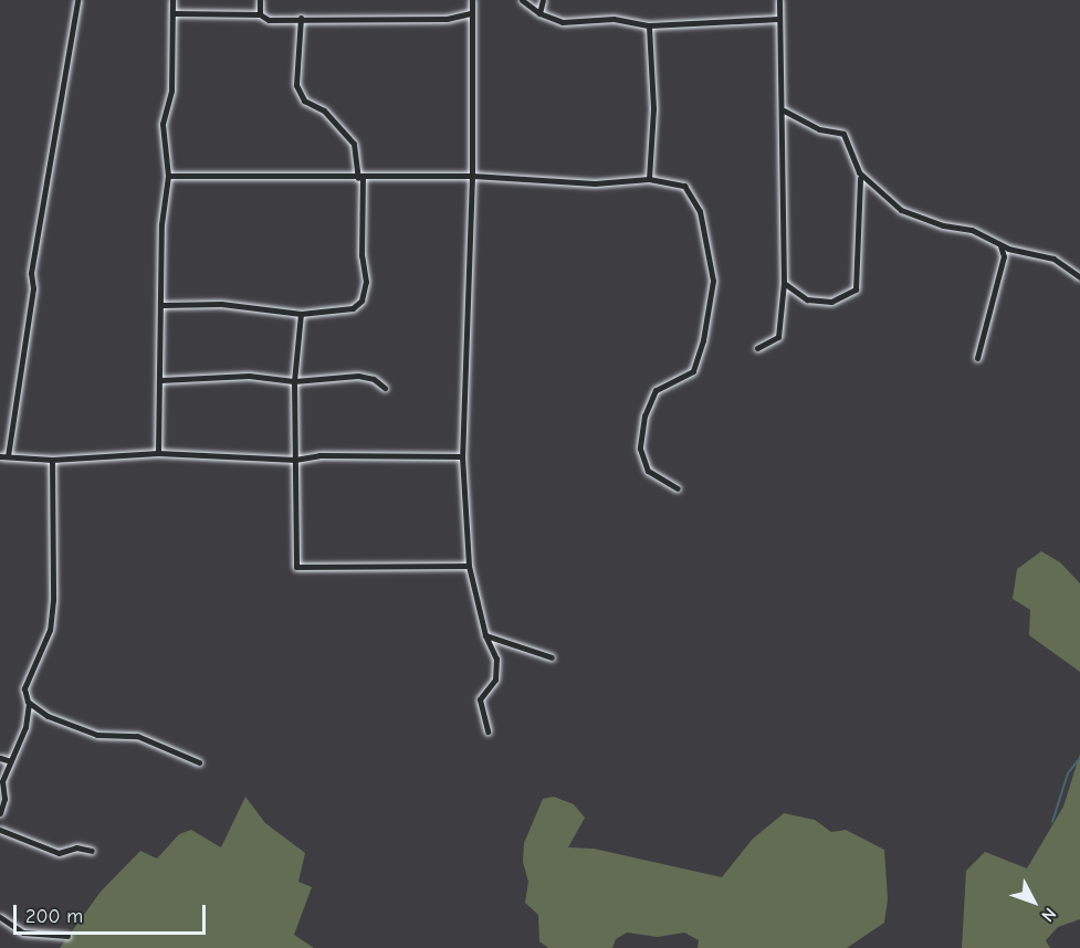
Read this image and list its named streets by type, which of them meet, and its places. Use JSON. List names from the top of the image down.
{
  "scale_bar": "200 m",
  "north": "bottom right"
}
